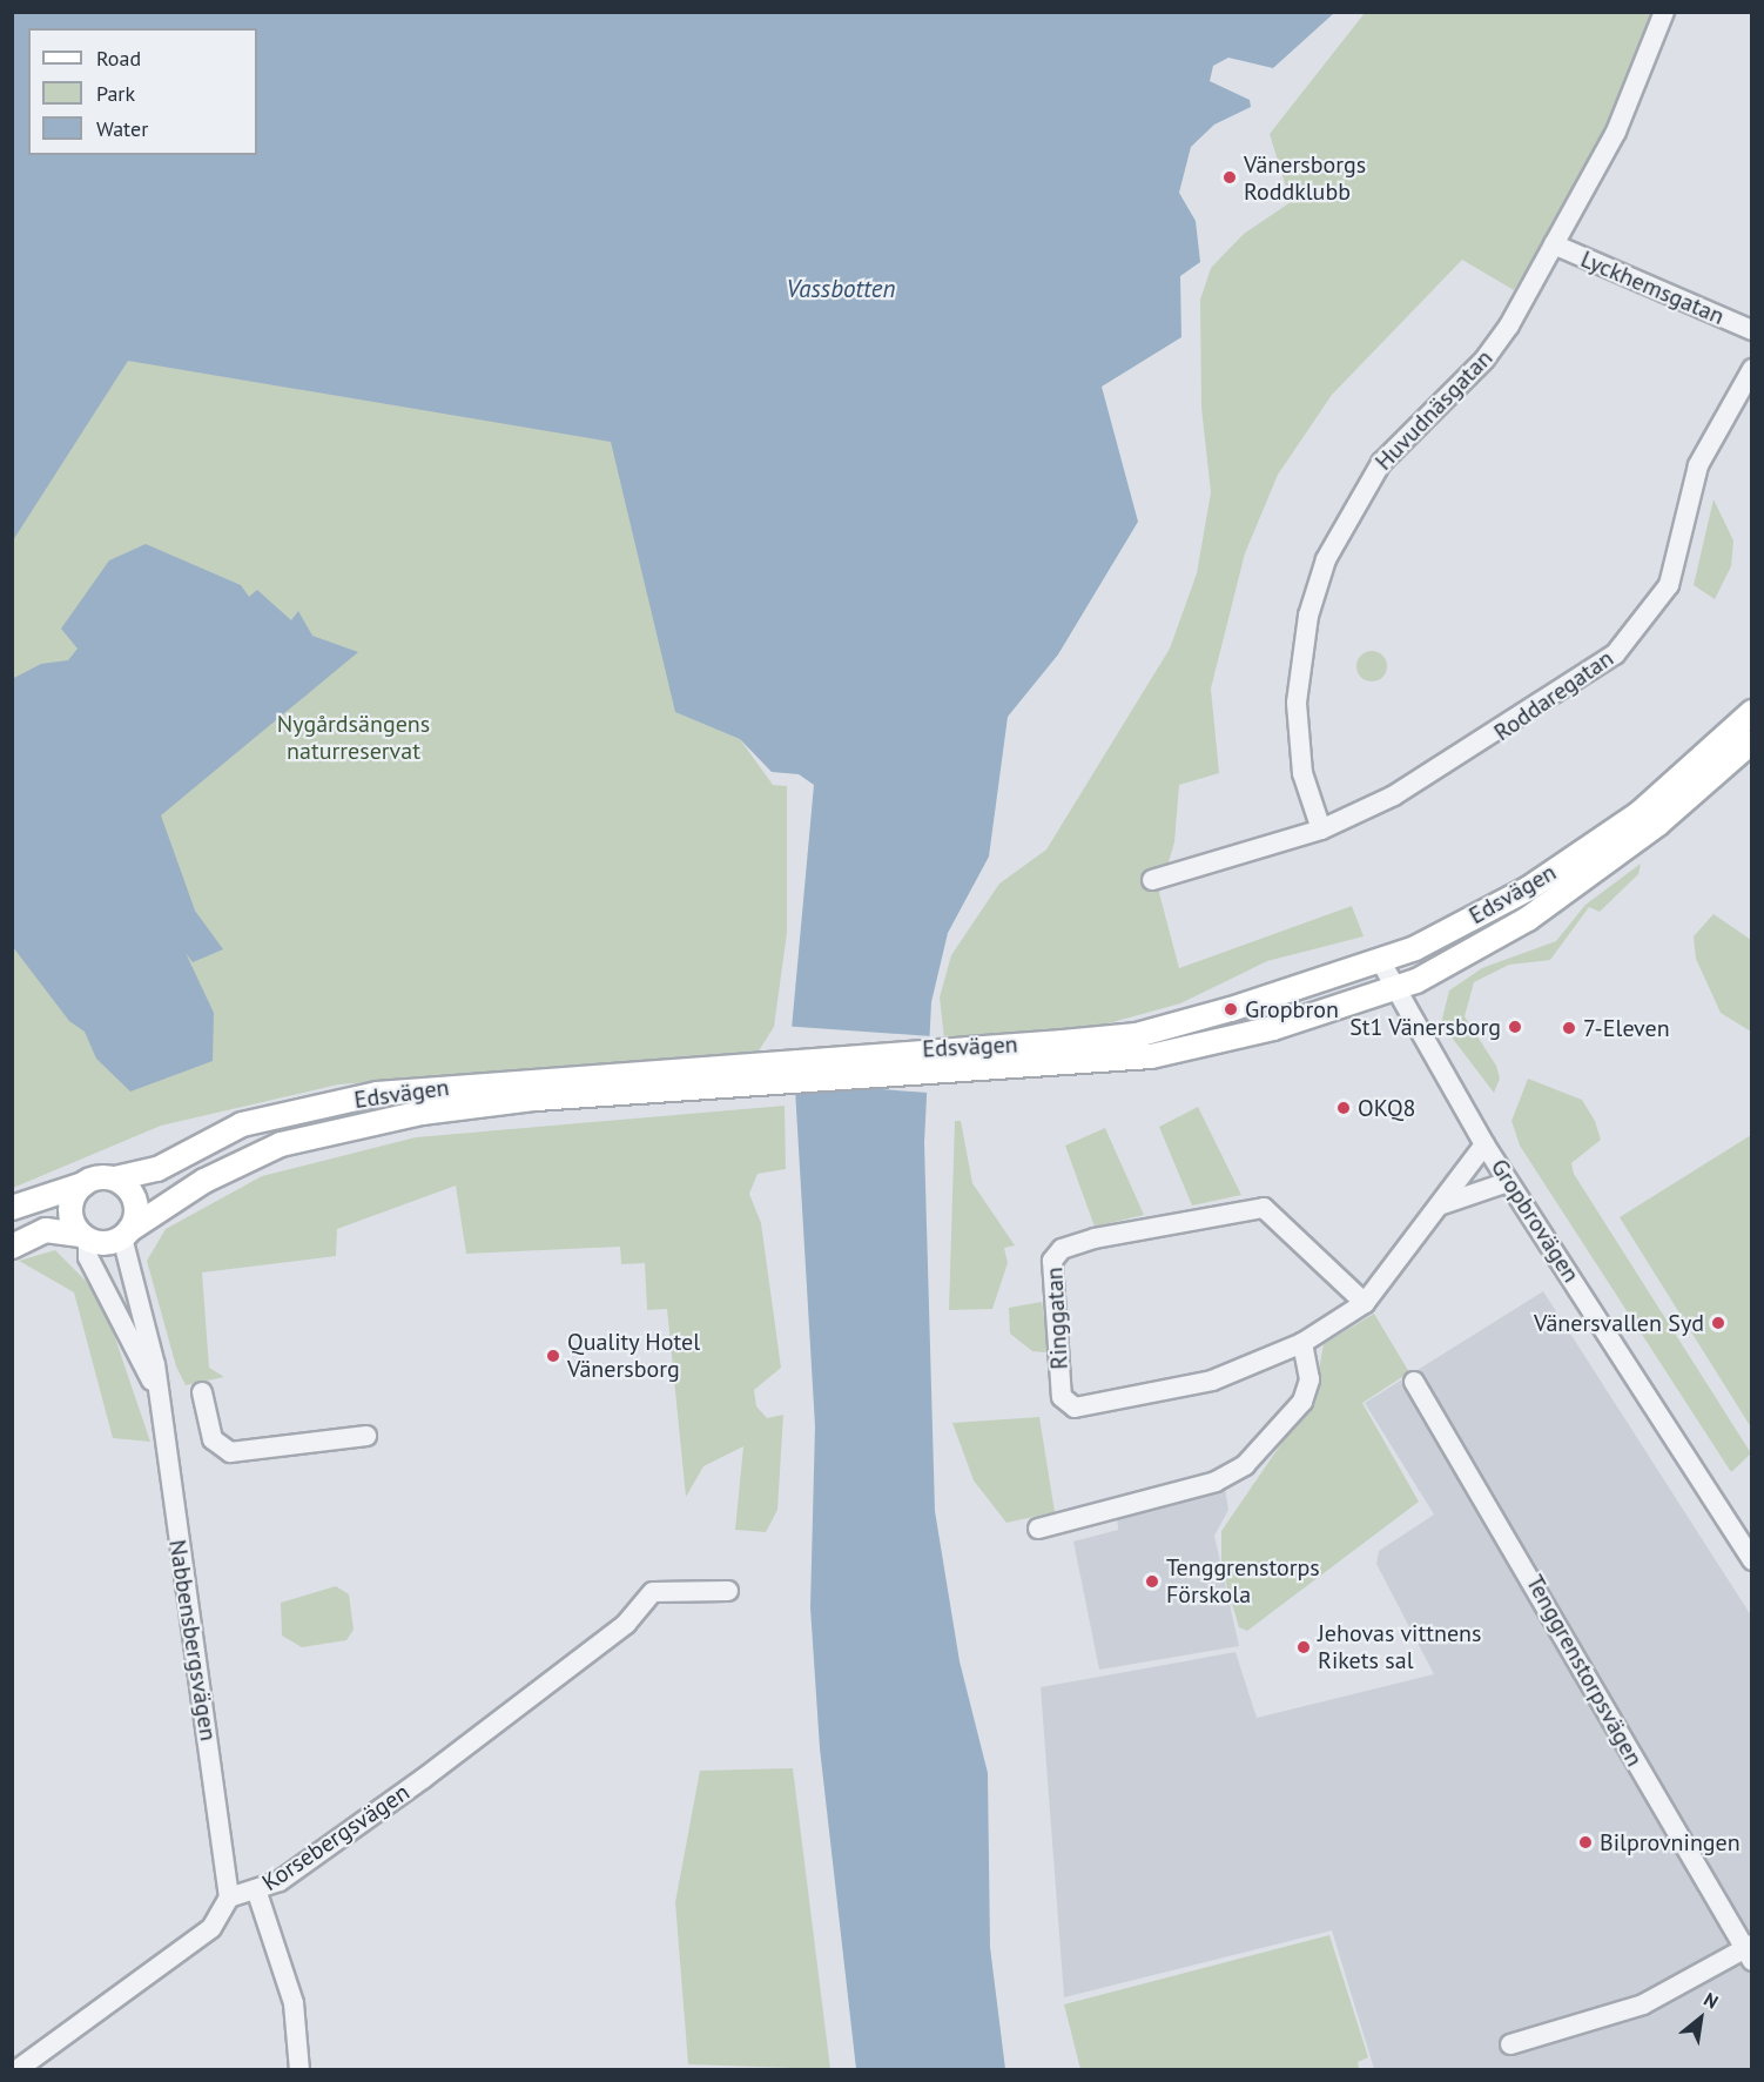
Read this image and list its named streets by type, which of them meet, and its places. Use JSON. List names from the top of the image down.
{
  "streets": {
    "main road": ["Edsvägen"],
    "street": [
      "Lyckhemsgatan",
      "Huvudnäsgatan",
      "Roddaregatan",
      "Gropbrovägen",
      "Ringgatan",
      "Nabbensbergsvägen",
      "Tenggrenstorpsvägen",
      "Korsebergsvägen"
    ]
  },
  "crossings": [
    ["Lyckhemsgatan", "Huvudnäsgatan"],
    ["Huvudnäsgatan", "Roddaregatan"],
    ["Edsvägen", "Gropbrovägen"],
    ["Edsvägen", "Nabbensbergsvägen"],
    ["Gropbrovägen", "Ringgatan"],
    ["Nabbensbergsvägen", "Korsebergsvägen"]
  ],
  "water": ["Vassbotten"],
  "parks": ["Nygårdsängens naturreservat"],
  "places": [
    "Vänersborgs Roddklubb",
    "Gropbron",
    "St1 Vänersborg",
    "7-Eleven",
    "OKQ8",
    "Vänersvallen Syd",
    "Quality Hotel Vänersborg",
    "Tenggrenstorps Förskola",
    "Jehovas vittnens Rikets sal",
    "Bilprovningen"
  ],
  "legend": ["Road", "Park", "Water"],
  "north": "top right"
}
